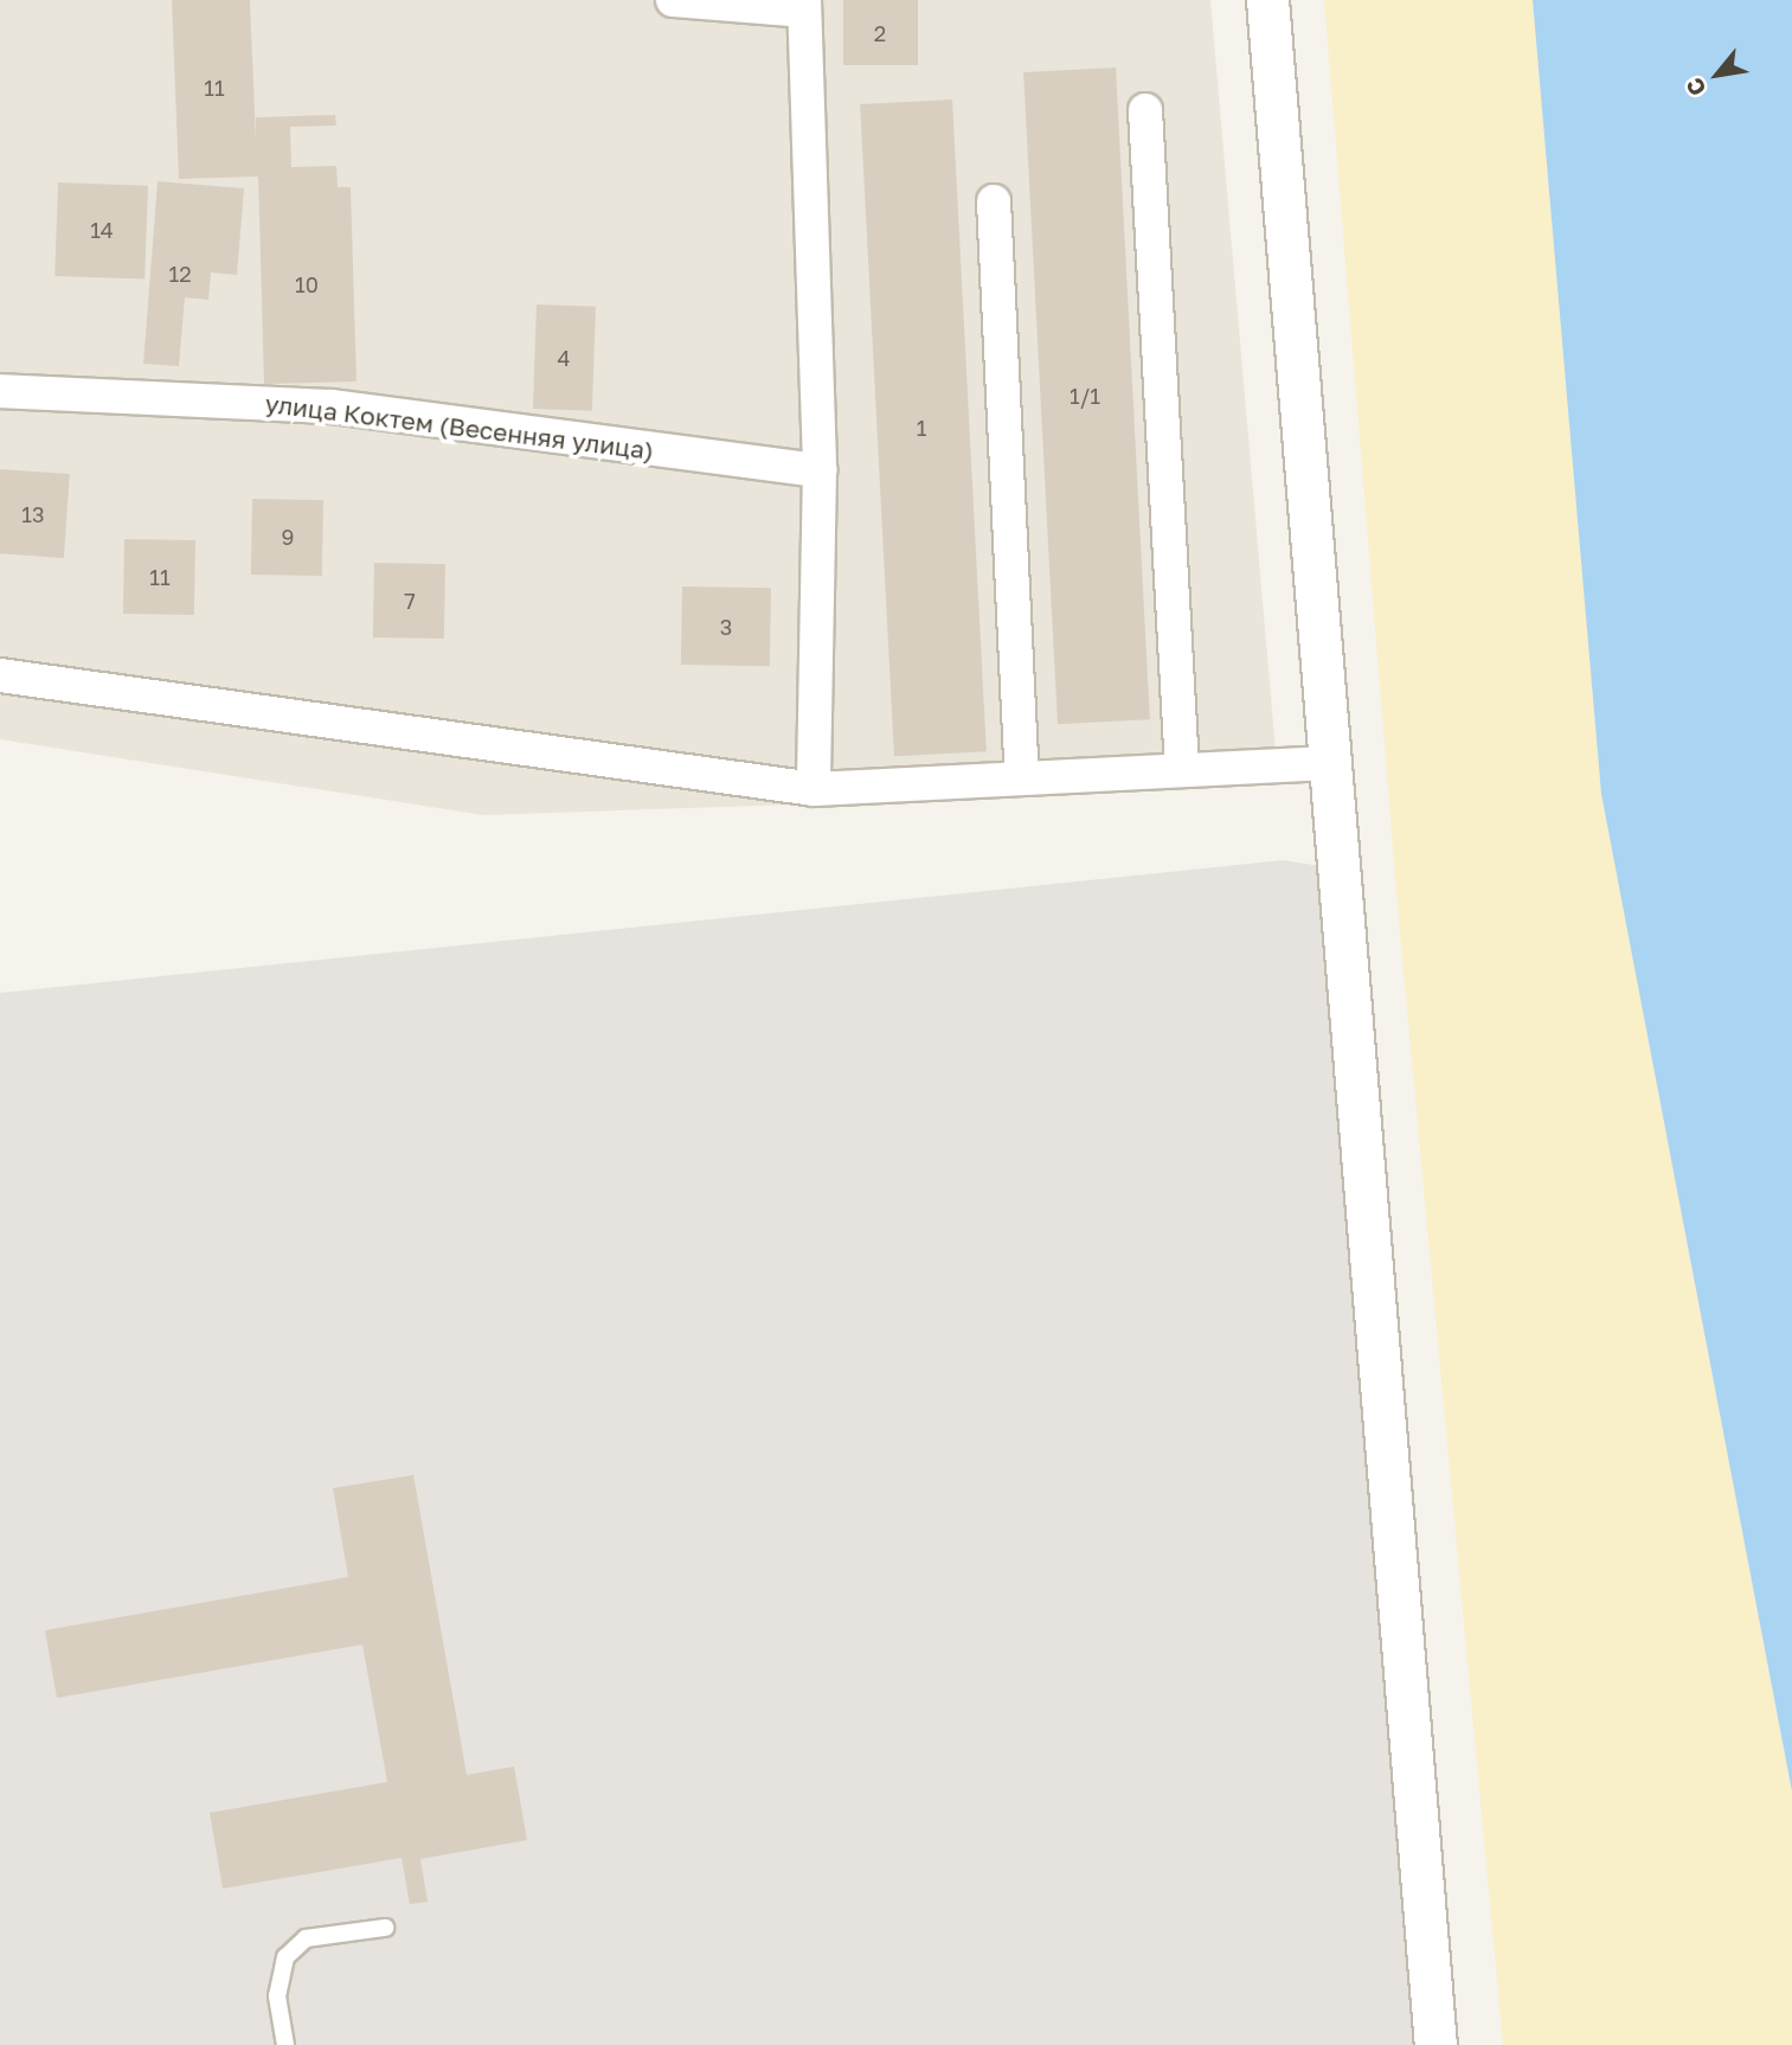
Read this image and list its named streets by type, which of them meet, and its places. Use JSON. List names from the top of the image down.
{
  "streets": {
    "street": ["улица Коктем (Весенняя улица)"]
  },
  "house_numbers": [
    "2",
    "11",
    "14",
    "12",
    "10",
    "4",
    "1/1",
    "1",
    "13",
    "9",
    "11",
    "7",
    "3"
  ],
  "north": "bottom left"
}
